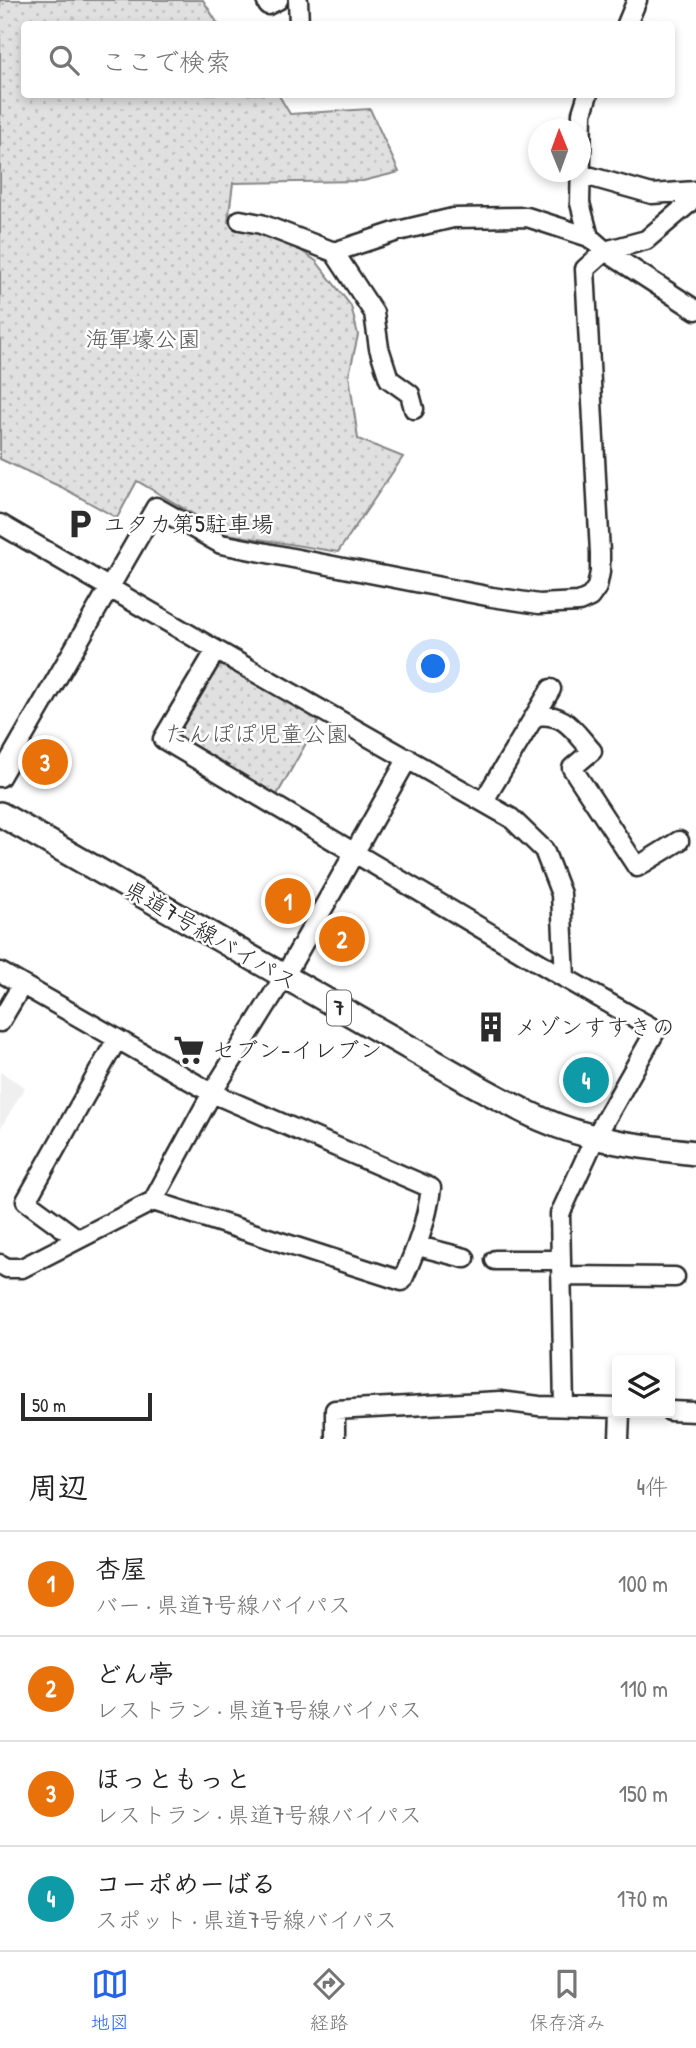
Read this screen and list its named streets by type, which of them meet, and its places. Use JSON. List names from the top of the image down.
{
  "streets": {
    "main road": ["県道7号線バイパス", "7"]
  },
  "parks": ["海軍壕公園", "たんぽぽ児童公園"],
  "places": {
    "parking": ["ユタカ第5駐車場"],
    "building": ["メゾンすすきの"],
    "supermarket": ["セブン-イレブン"]
  },
  "scale_bar": "50 m",
  "north": "top",
  "page": {
    "search": "ここで検索",
    "pins": [
      "3",
      "1",
      "2",
      "4"
    ],
    "scale": "50 m",
    "heading": ["周辺", "4件"],
    "list": [
      {
        "mark": "1",
        "name": "杏屋",
        "note": "バー · 県道7号線バイパス",
        "value": "100 m"
      },
      {
        "mark": "2",
        "name": "どん亭",
        "note": "レストラン · 県道7号線バイパス",
        "value": "110 m"
      },
      {
        "mark": "3",
        "name": "ほっともっと",
        "note": "レストラン · 県道7号線バイパス",
        "value": "150 m"
      },
      {
        "mark": "4",
        "name": "コーポめーばる",
        "note": "スポット · 県道7号線バイパス",
        "value": "170 m"
      }
    ],
    "nav": ["地図", "経路", "保存済み"]
  }
}
